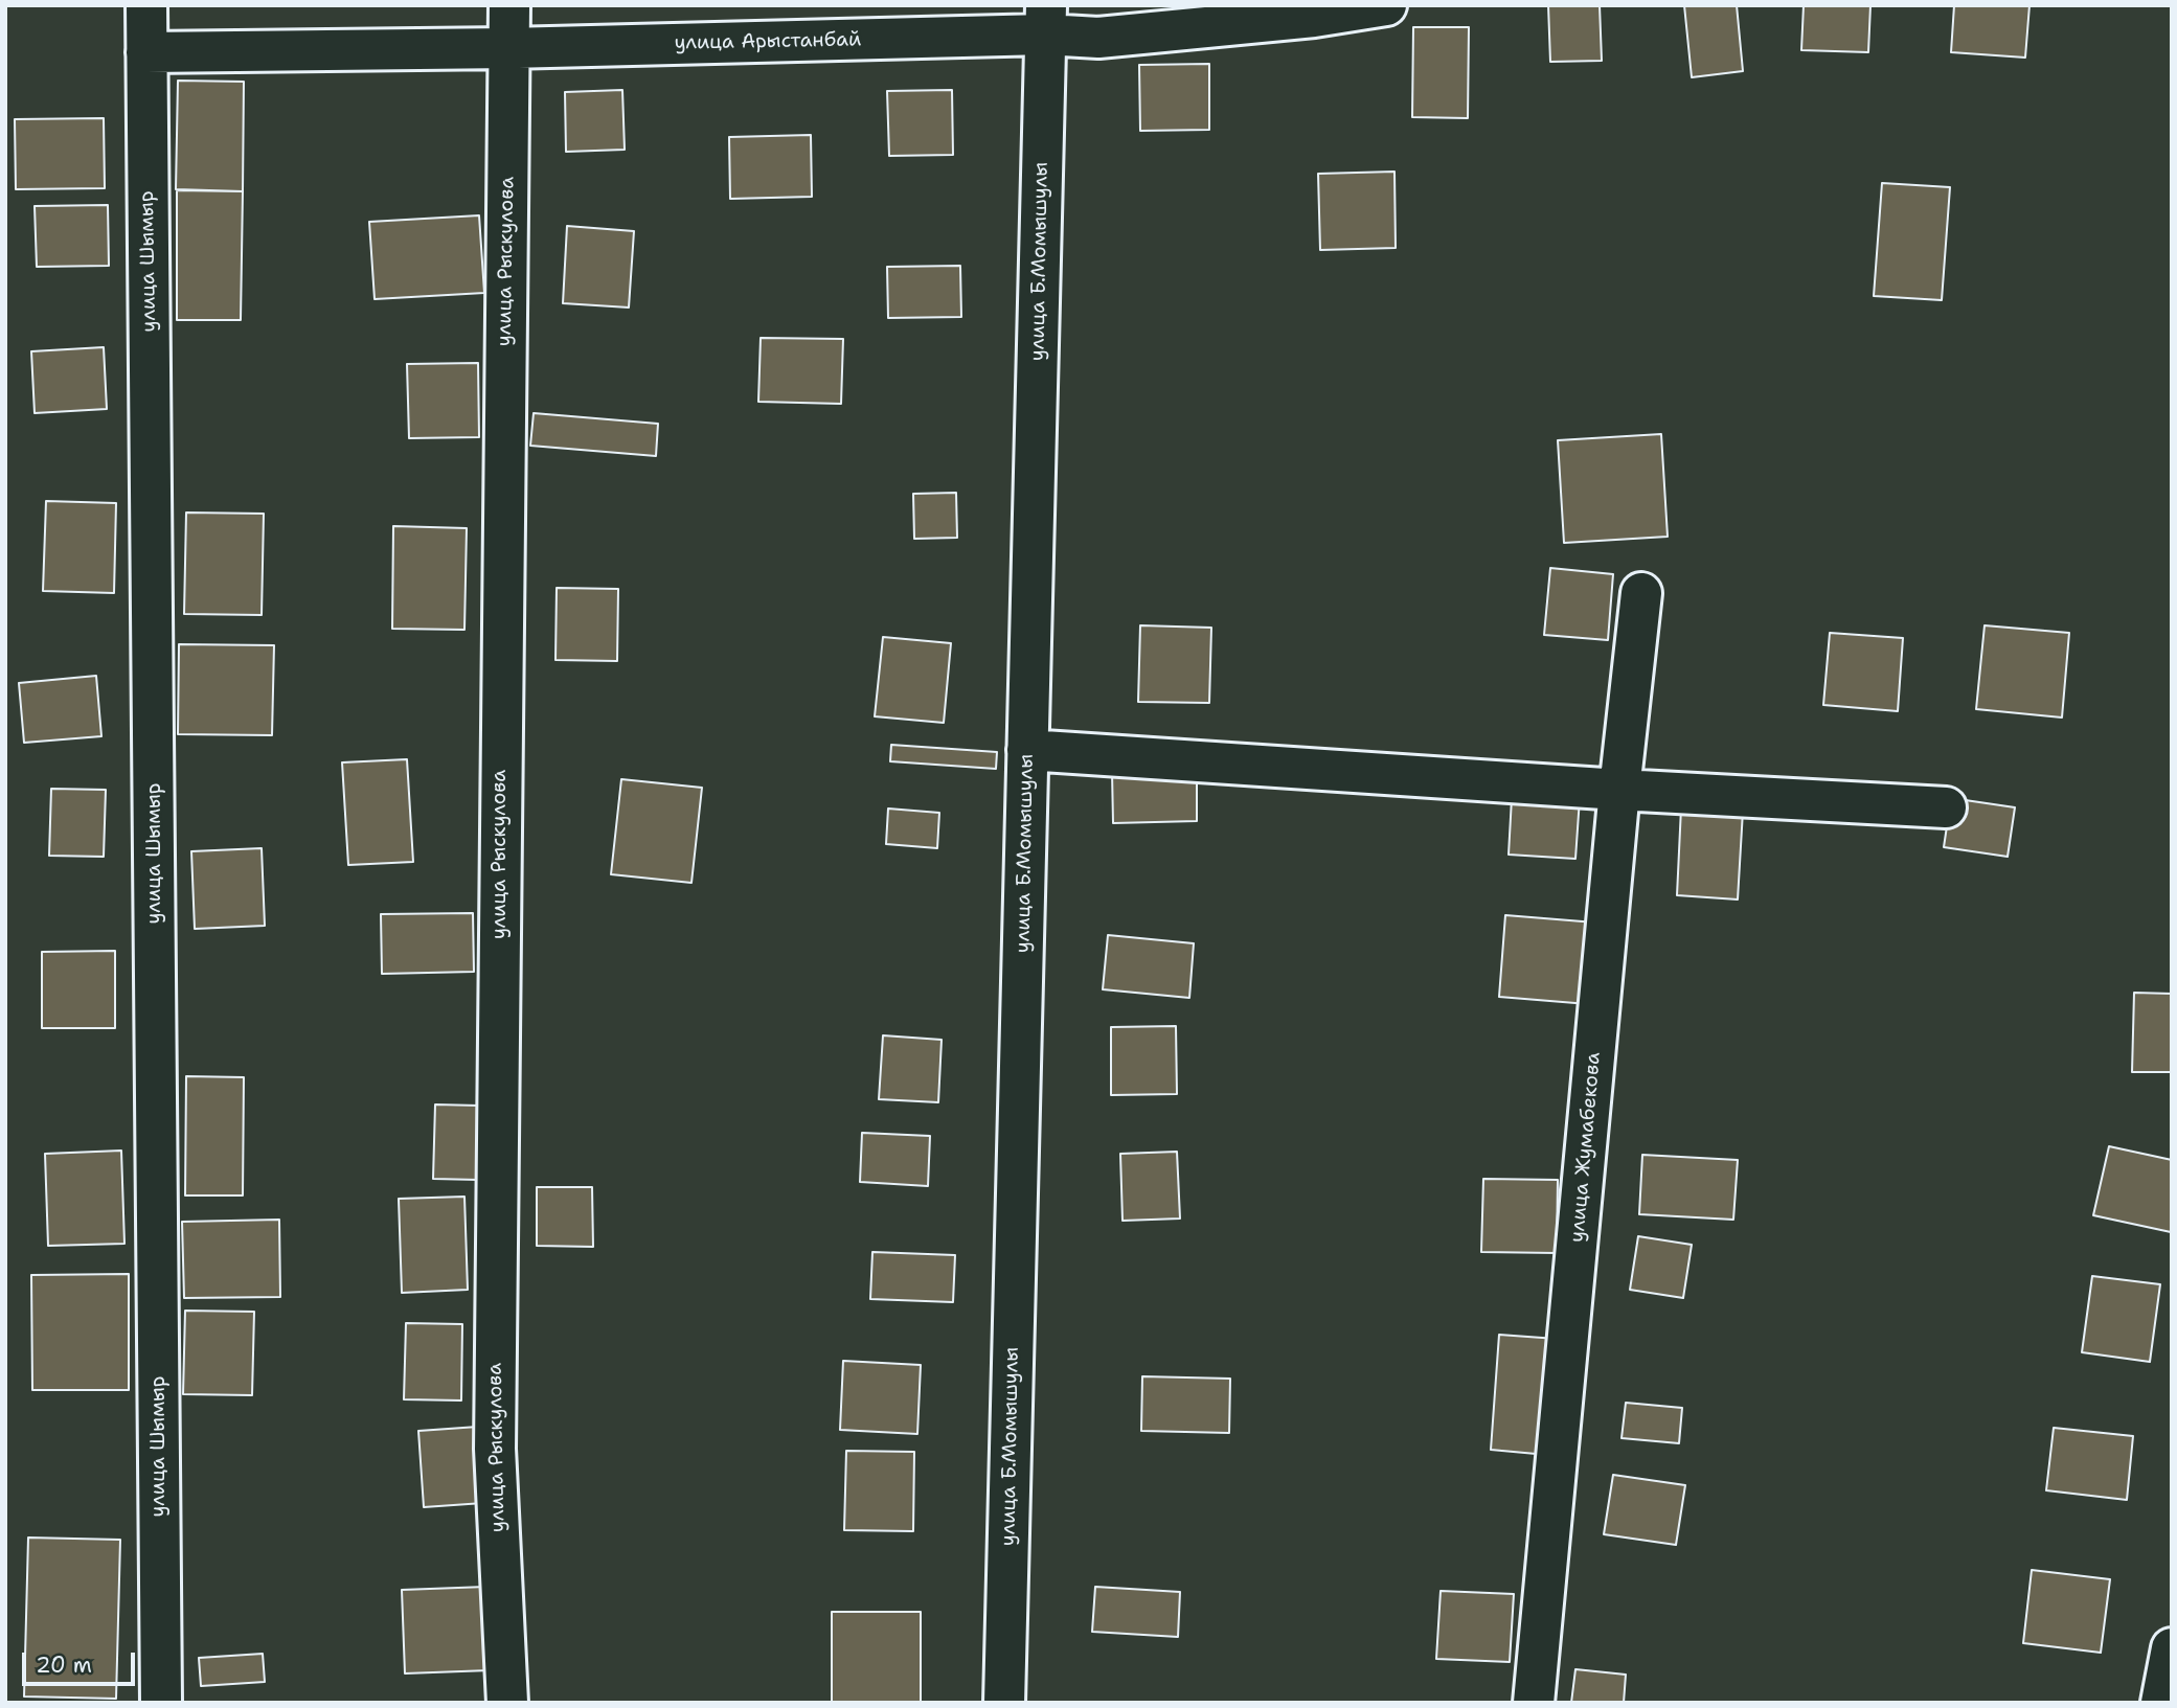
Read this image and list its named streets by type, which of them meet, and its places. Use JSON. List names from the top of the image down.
{
  "streets": {
    "street": [
      "улица Арыстанбай",
      "улица Шымыр",
      "улица Рыскулова",
      "улица Б.Момышулы",
      "улица Жумабекова"
    ]
  },
  "crossings": [
    ["улица Арыстанбай", "улица Шымыр"],
    ["улица Арыстанбай", "улица Рыскулова"],
    ["улица Арыстанбай", "улица Б.Момышулы"]
  ],
  "scale_bar": "20 m"
}
